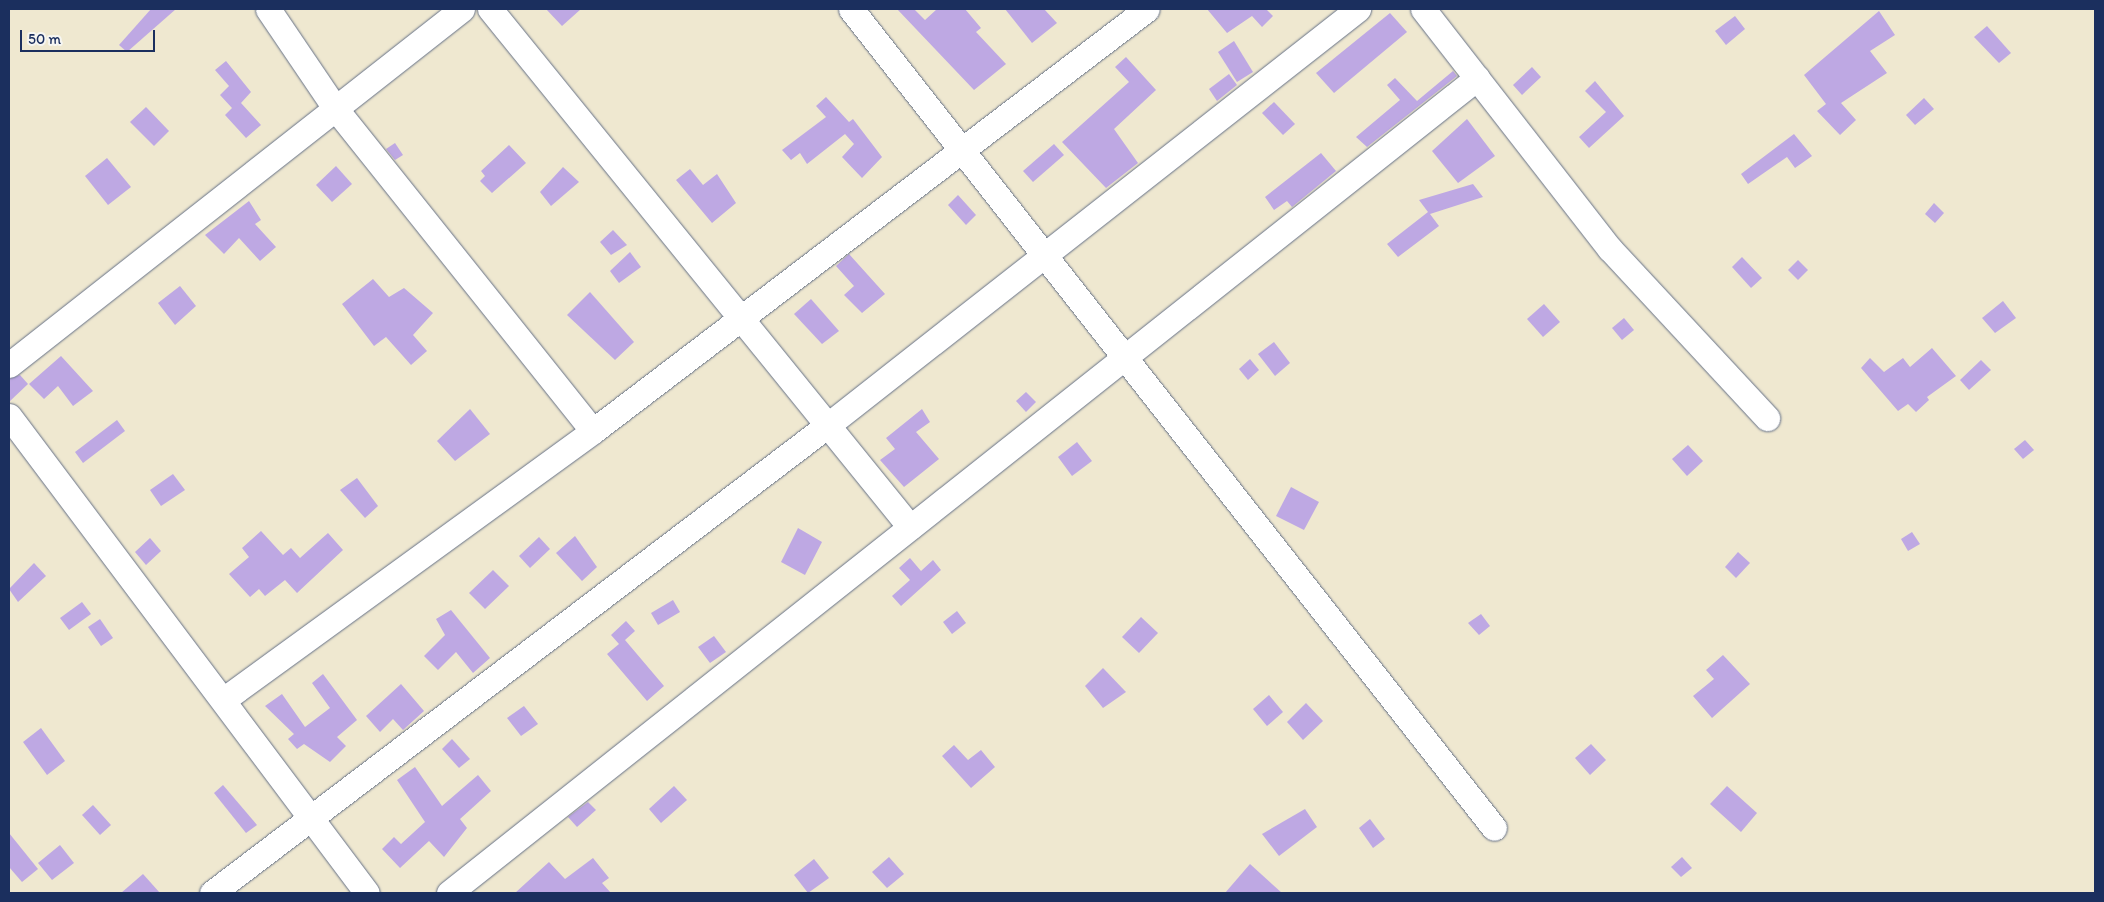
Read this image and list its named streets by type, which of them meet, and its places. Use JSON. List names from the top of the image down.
{
  "scale_bar": "50 m"
}
